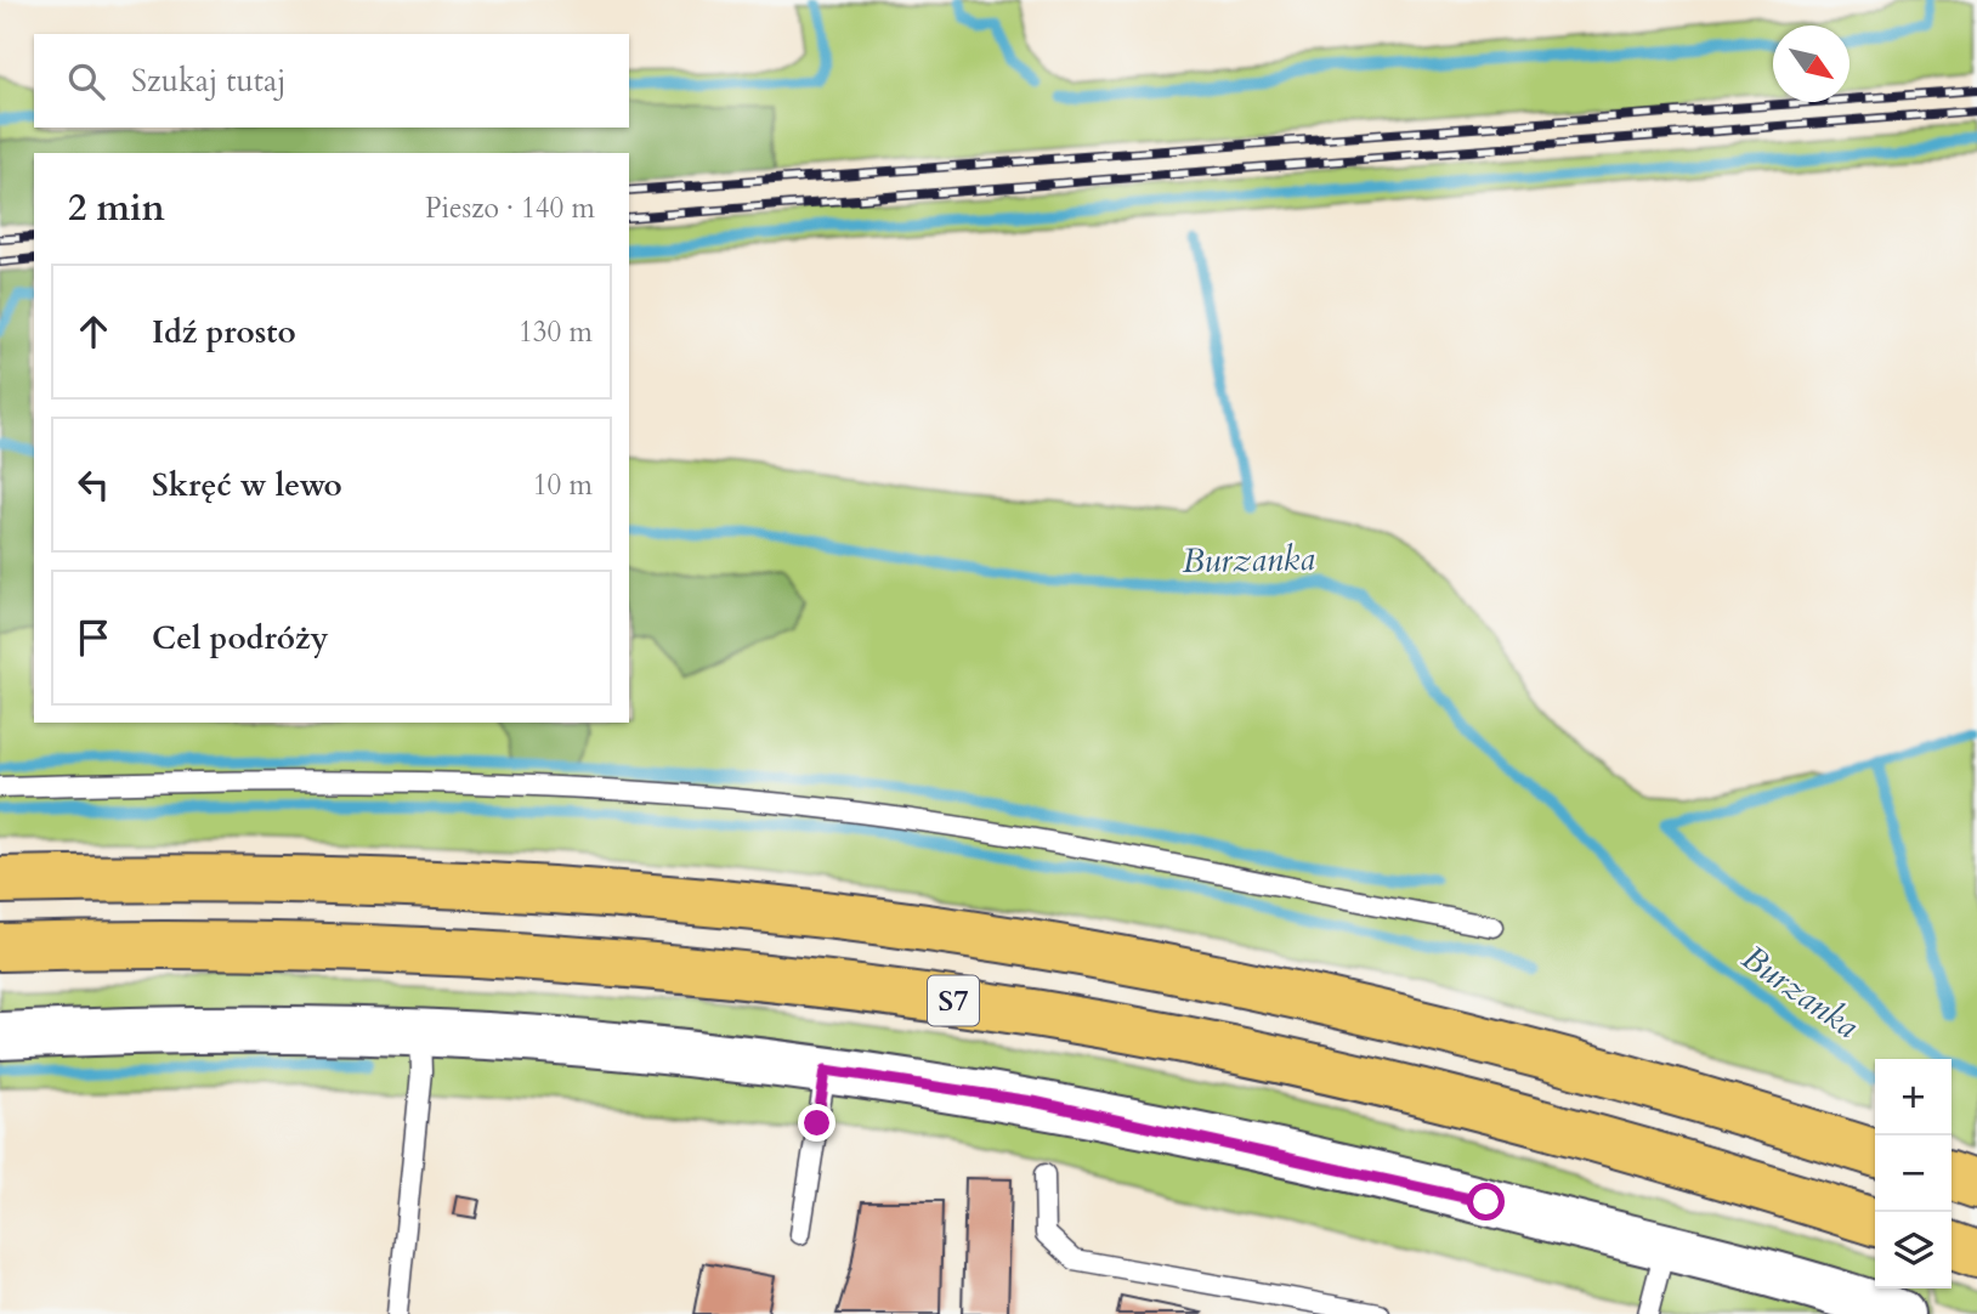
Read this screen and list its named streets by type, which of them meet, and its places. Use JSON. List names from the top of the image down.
{
  "streets": {
    "highway": ["S7"]
  },
  "water": ["Burzanka"],
  "north": "bottom right",
  "page": {
    "search": "Szukaj tutaj",
    "heading": ["2 min", "Pieszo · 140 m"],
    "list": [
      ["Idź prosto", "130 m"],
      ["Skręć w lewo", "10 m"],
      "Cel podróży"
    ],
    "map_buttons": ["+", "−"]
  }
}
